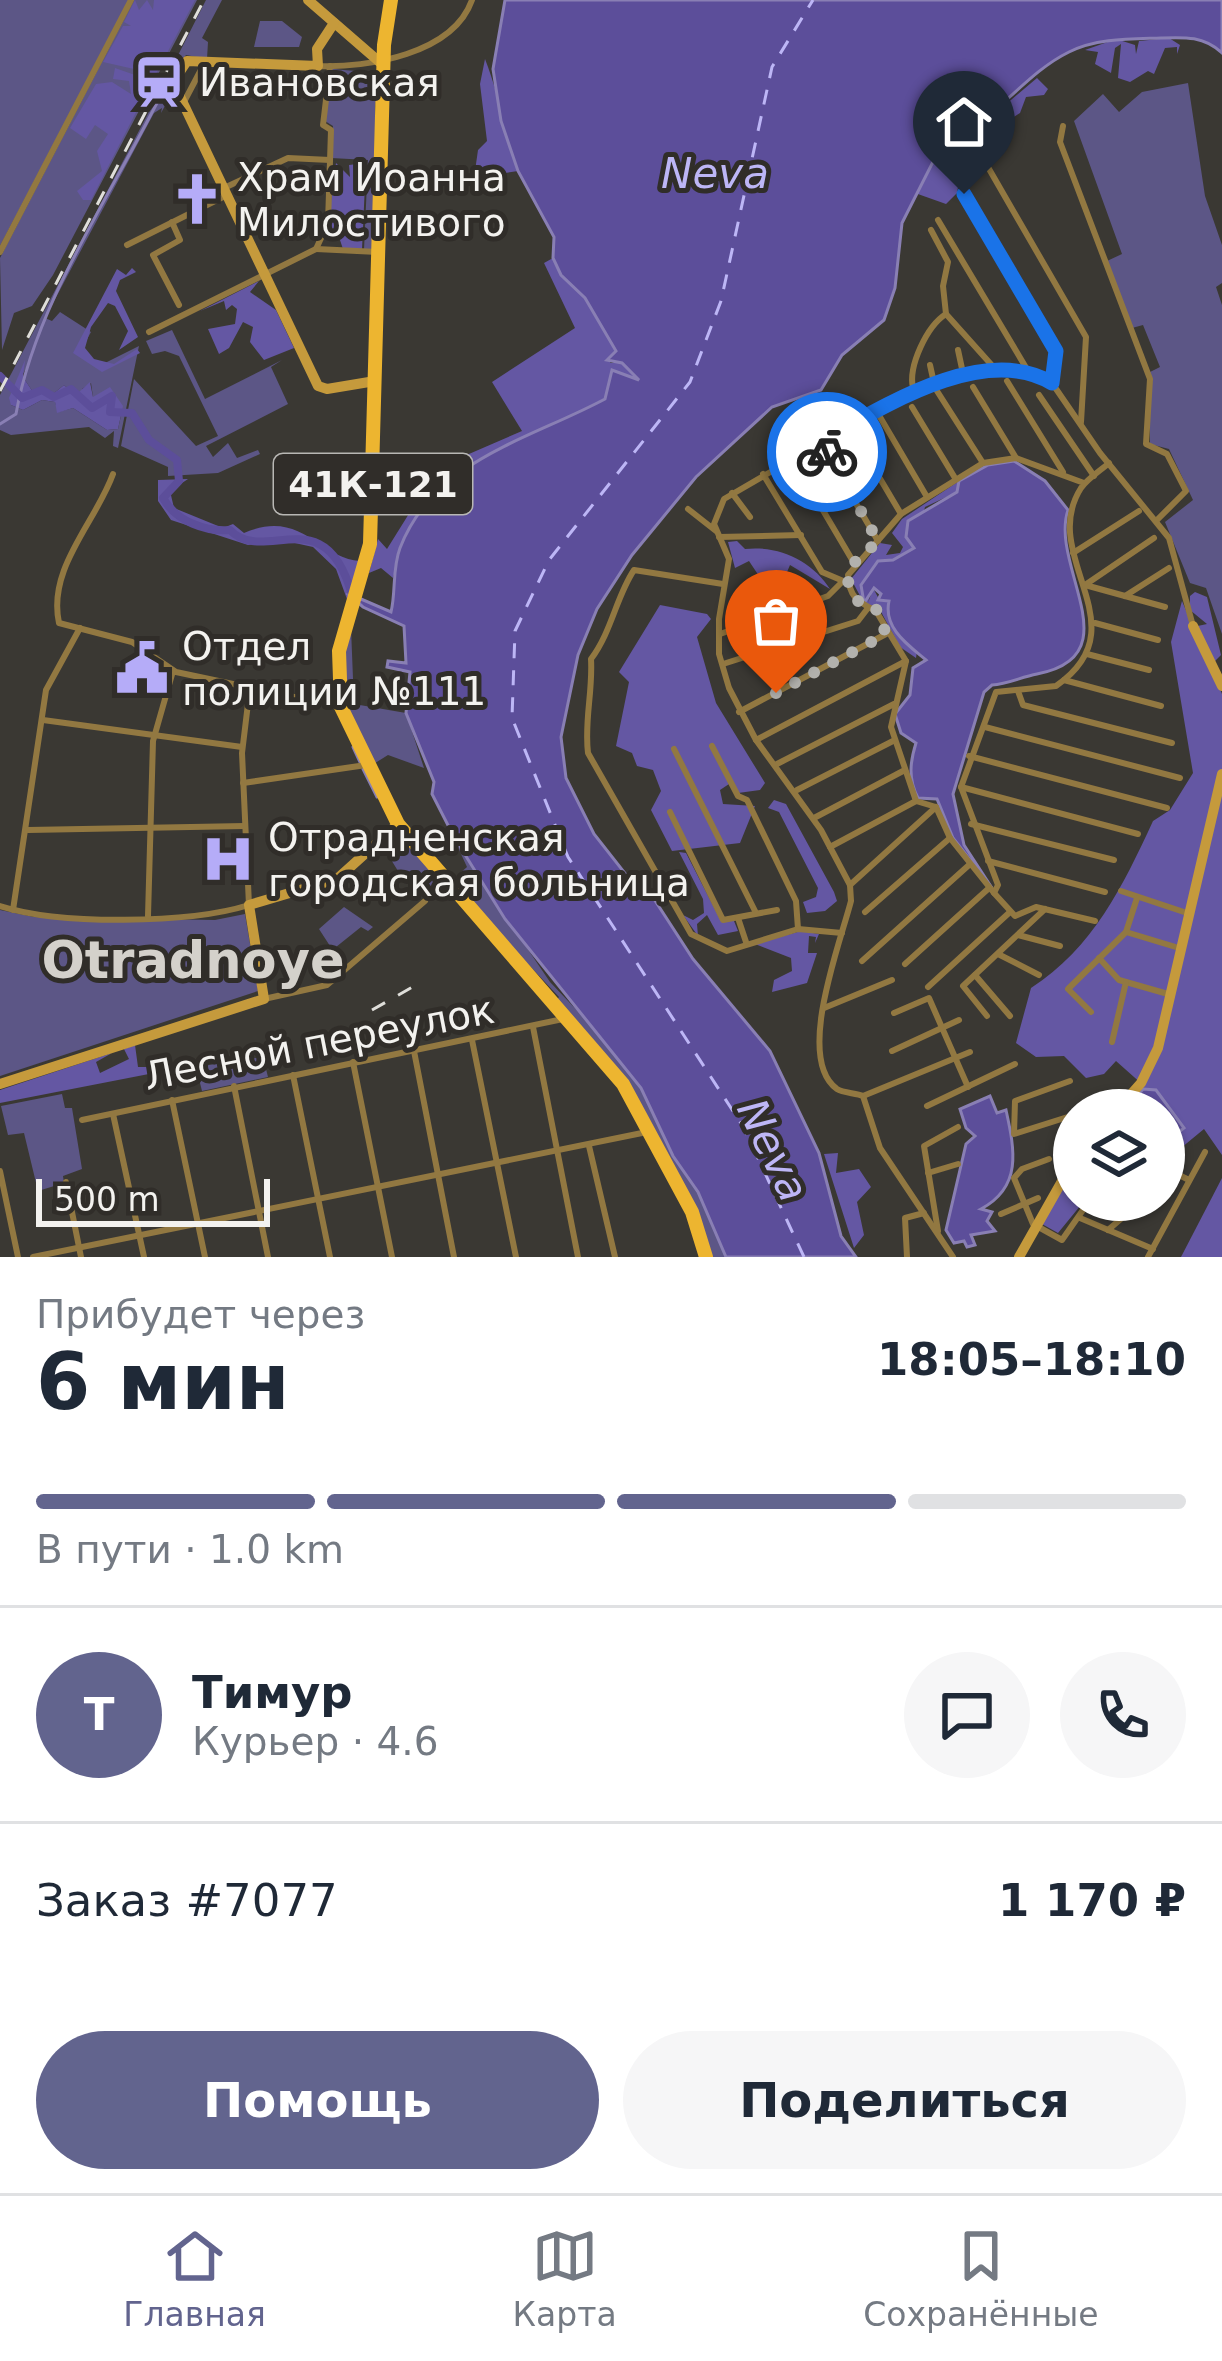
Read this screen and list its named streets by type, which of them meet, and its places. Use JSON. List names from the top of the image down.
{
  "streets": {
    "main road": ["41К-121"],
    "street": ["Лесной переулок"]
  },
  "crossings": [
    ["41К-121", "Лесной переулок"]
  ],
  "districts": ["Otradnoye"],
  "water": ["Neva"],
  "places": {
    "station": ["Ивановская"],
    "church": ["Храм Иоанна Милостивого"],
    "public building": ["Отдел полиции №111"],
    "hospital": ["Отрадненская городская больница"]
  },
  "scale_bar": "500 m",
  "page": {
    "scale": "500 m",
    "heading": ["6 мин", "Прибудет через", "18:05–18:10"],
    "panel": [
      "Тимур",
      "Курьер · 4.6",
      "Заказ #7077",
      "1 170 ₽"
    ],
    "bar": "В пути · 1.0 km",
    "round": "Т",
    "buttons": ["Помощь", "Поделиться"],
    "tabs": ["Главная", "Карта", "Сохранённые"]
  }
}
